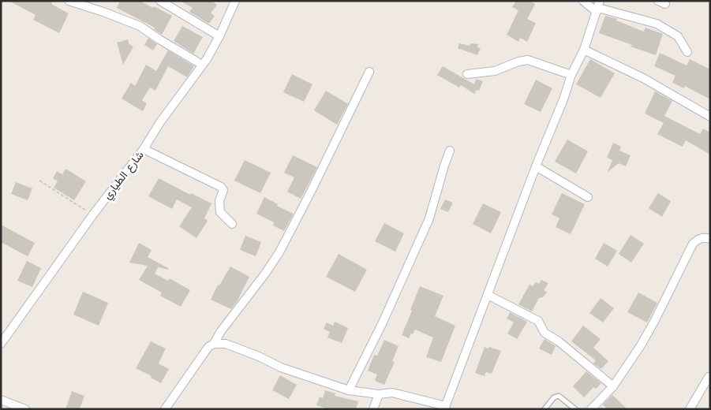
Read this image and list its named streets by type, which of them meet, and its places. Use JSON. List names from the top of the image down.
{
  "streets": {
    "street": ["شارع الطياري"]
  }
}
